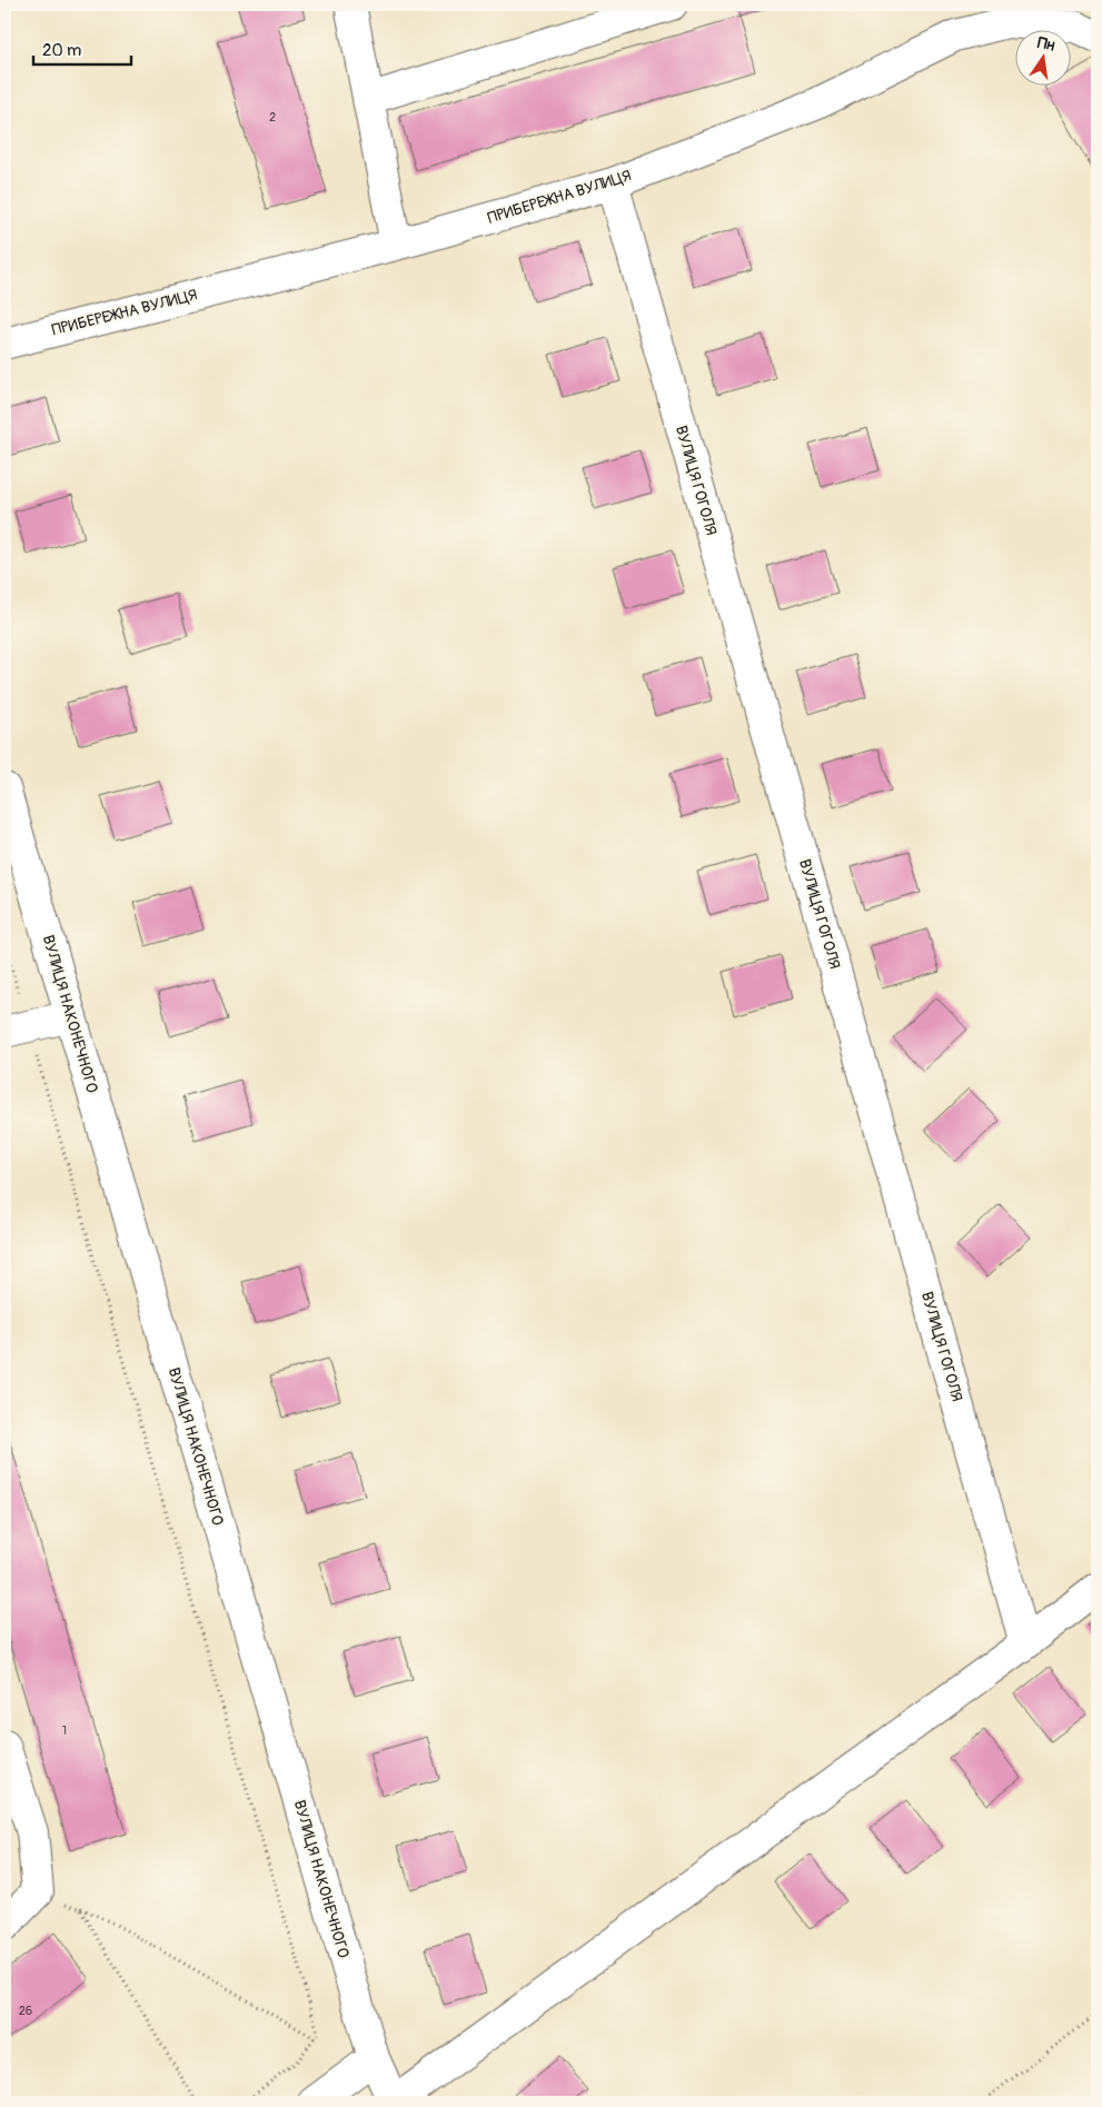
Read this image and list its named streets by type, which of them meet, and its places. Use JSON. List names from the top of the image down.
{
  "streets": {
    "street": ["ПРИБЕРЕЖНА ВУЛИЦЯ", "ВУЛИЦЯ ГОГОЛЯ", "ВУЛИЦЯ НАКОНЕЧНОГО"]
  },
  "crossings": [
    ["ПРИБЕРЕЖНА ВУЛИЦЯ", "ВУЛИЦЯ ГОГОЛЯ"]
  ],
  "house_numbers": ["2", "1", "26"],
  "scale_bar": "20 m",
  "north": "top"
}
